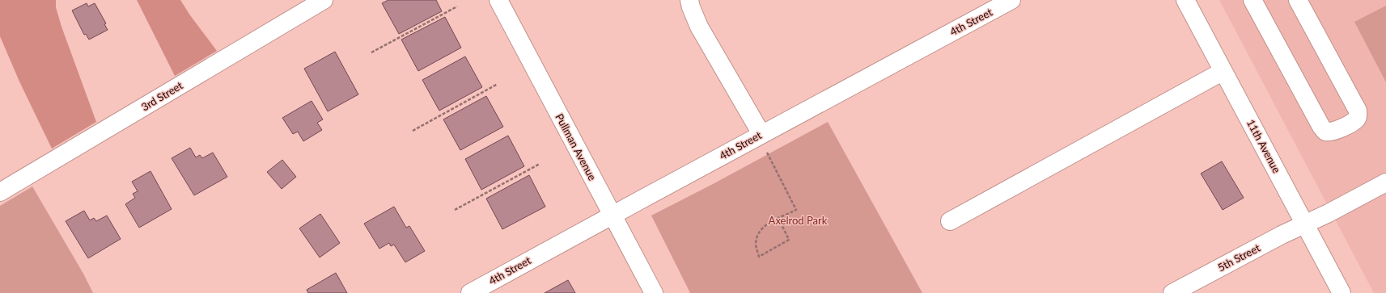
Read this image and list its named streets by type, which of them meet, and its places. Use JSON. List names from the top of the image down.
{
  "streets": {
    "street": [
      "4th Street",
      "3rd Street",
      "11th Avenue",
      "Pullman Avenue",
      "5th Street"
    ]
  },
  "crossings": [
    ["4th Street", "Pullman Avenue"],
    ["11th Avenue", "5th Street"]
  ],
  "parks": ["Axelrod Park"]
}
